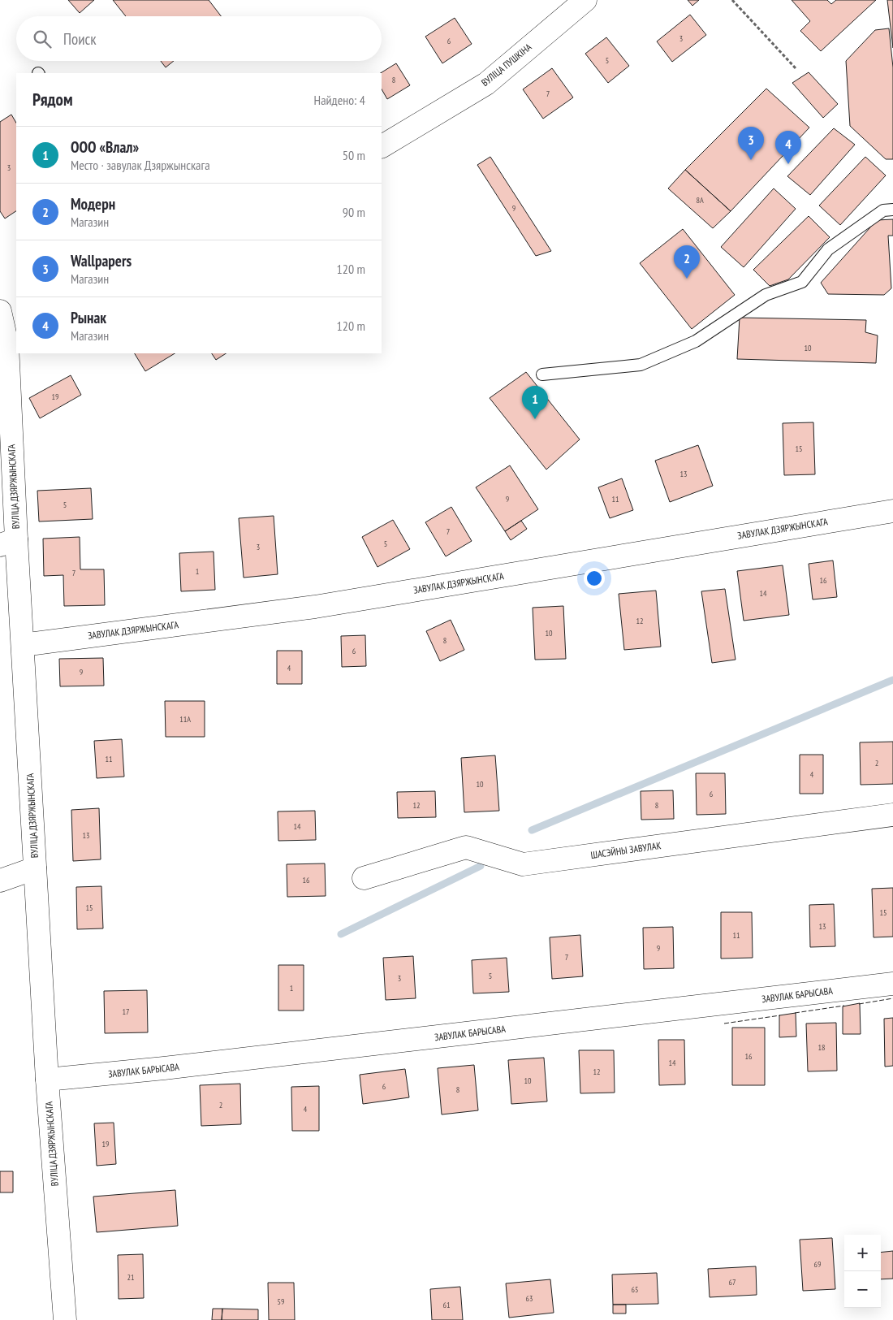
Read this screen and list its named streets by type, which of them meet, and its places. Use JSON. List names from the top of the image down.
{
  "streets": {
    "street": [
      "ВУЛІЦА ПУШКІНА",
      "ВУЛІЦА ДЗЯРЖЫНСКАГА",
      "ЗАВУЛАК ДЗЯРЖЫНСКАГА",
      "ШАСЭЙНЫ ЗАВУЛАК",
      "ЗАВУЛАК БАРЫСАВА"
    ]
  },
  "crossings": [
    ["ВУЛІЦА ДЗЯРЖЫНСКАГА", "ЗАВУЛАК ДЗЯРЖЫНСКАГА"],
    ["ВУЛІЦА ДЗЯРЖЫНСКАГА", "ЗАВУЛАК БАРЫСАВА"]
  ],
  "house_numbers": [
    "3",
    "6",
    "5",
    "8",
    "7",
    "3",
    "8А",
    "9",
    "10",
    "19",
    "15",
    "13",
    "9",
    "11",
    "5",
    "7",
    "5",
    "3",
    "1",
    "7",
    "16",
    "14",
    "12",
    "10",
    "8",
    "6",
    "4",
    "9",
    "11А",
    "11",
    "2",
    "4",
    "10",
    "6",
    "12",
    "8",
    "14",
    "13",
    "16",
    "15",
    "15",
    "13",
    "11",
    "9",
    "7",
    "5",
    "3",
    "1",
    "17",
    "18",
    "16",
    "14",
    "12",
    "10",
    "6",
    "8",
    "2",
    "4",
    "19",
    "69",
    "21",
    "67",
    "65",
    "63",
    "59",
    "61"
  ],
  "page": {
    "search": "Поиск",
    "heading": ["Рядом", "Найдено: 4"],
    "list": [
      {
        "mark": "1",
        "name": "ООО «Влал»",
        "note": "Место · завулак Дзяржынскага",
        "value": "50 m"
      },
      {
        "mark": "2",
        "name": "Модерн",
        "note": "Магазин",
        "value": "90 m"
      },
      {
        "mark": "3",
        "name": "Wallpapers",
        "note": "Магазин",
        "value": "120 m"
      },
      {
        "mark": "4",
        "name": "Рынак",
        "note": "Магазин",
        "value": "120 m"
      }
    ],
    "pins": [
      "3",
      "4",
      "2",
      "1"
    ],
    "map_buttons": ["+", "−"]
  }
}
